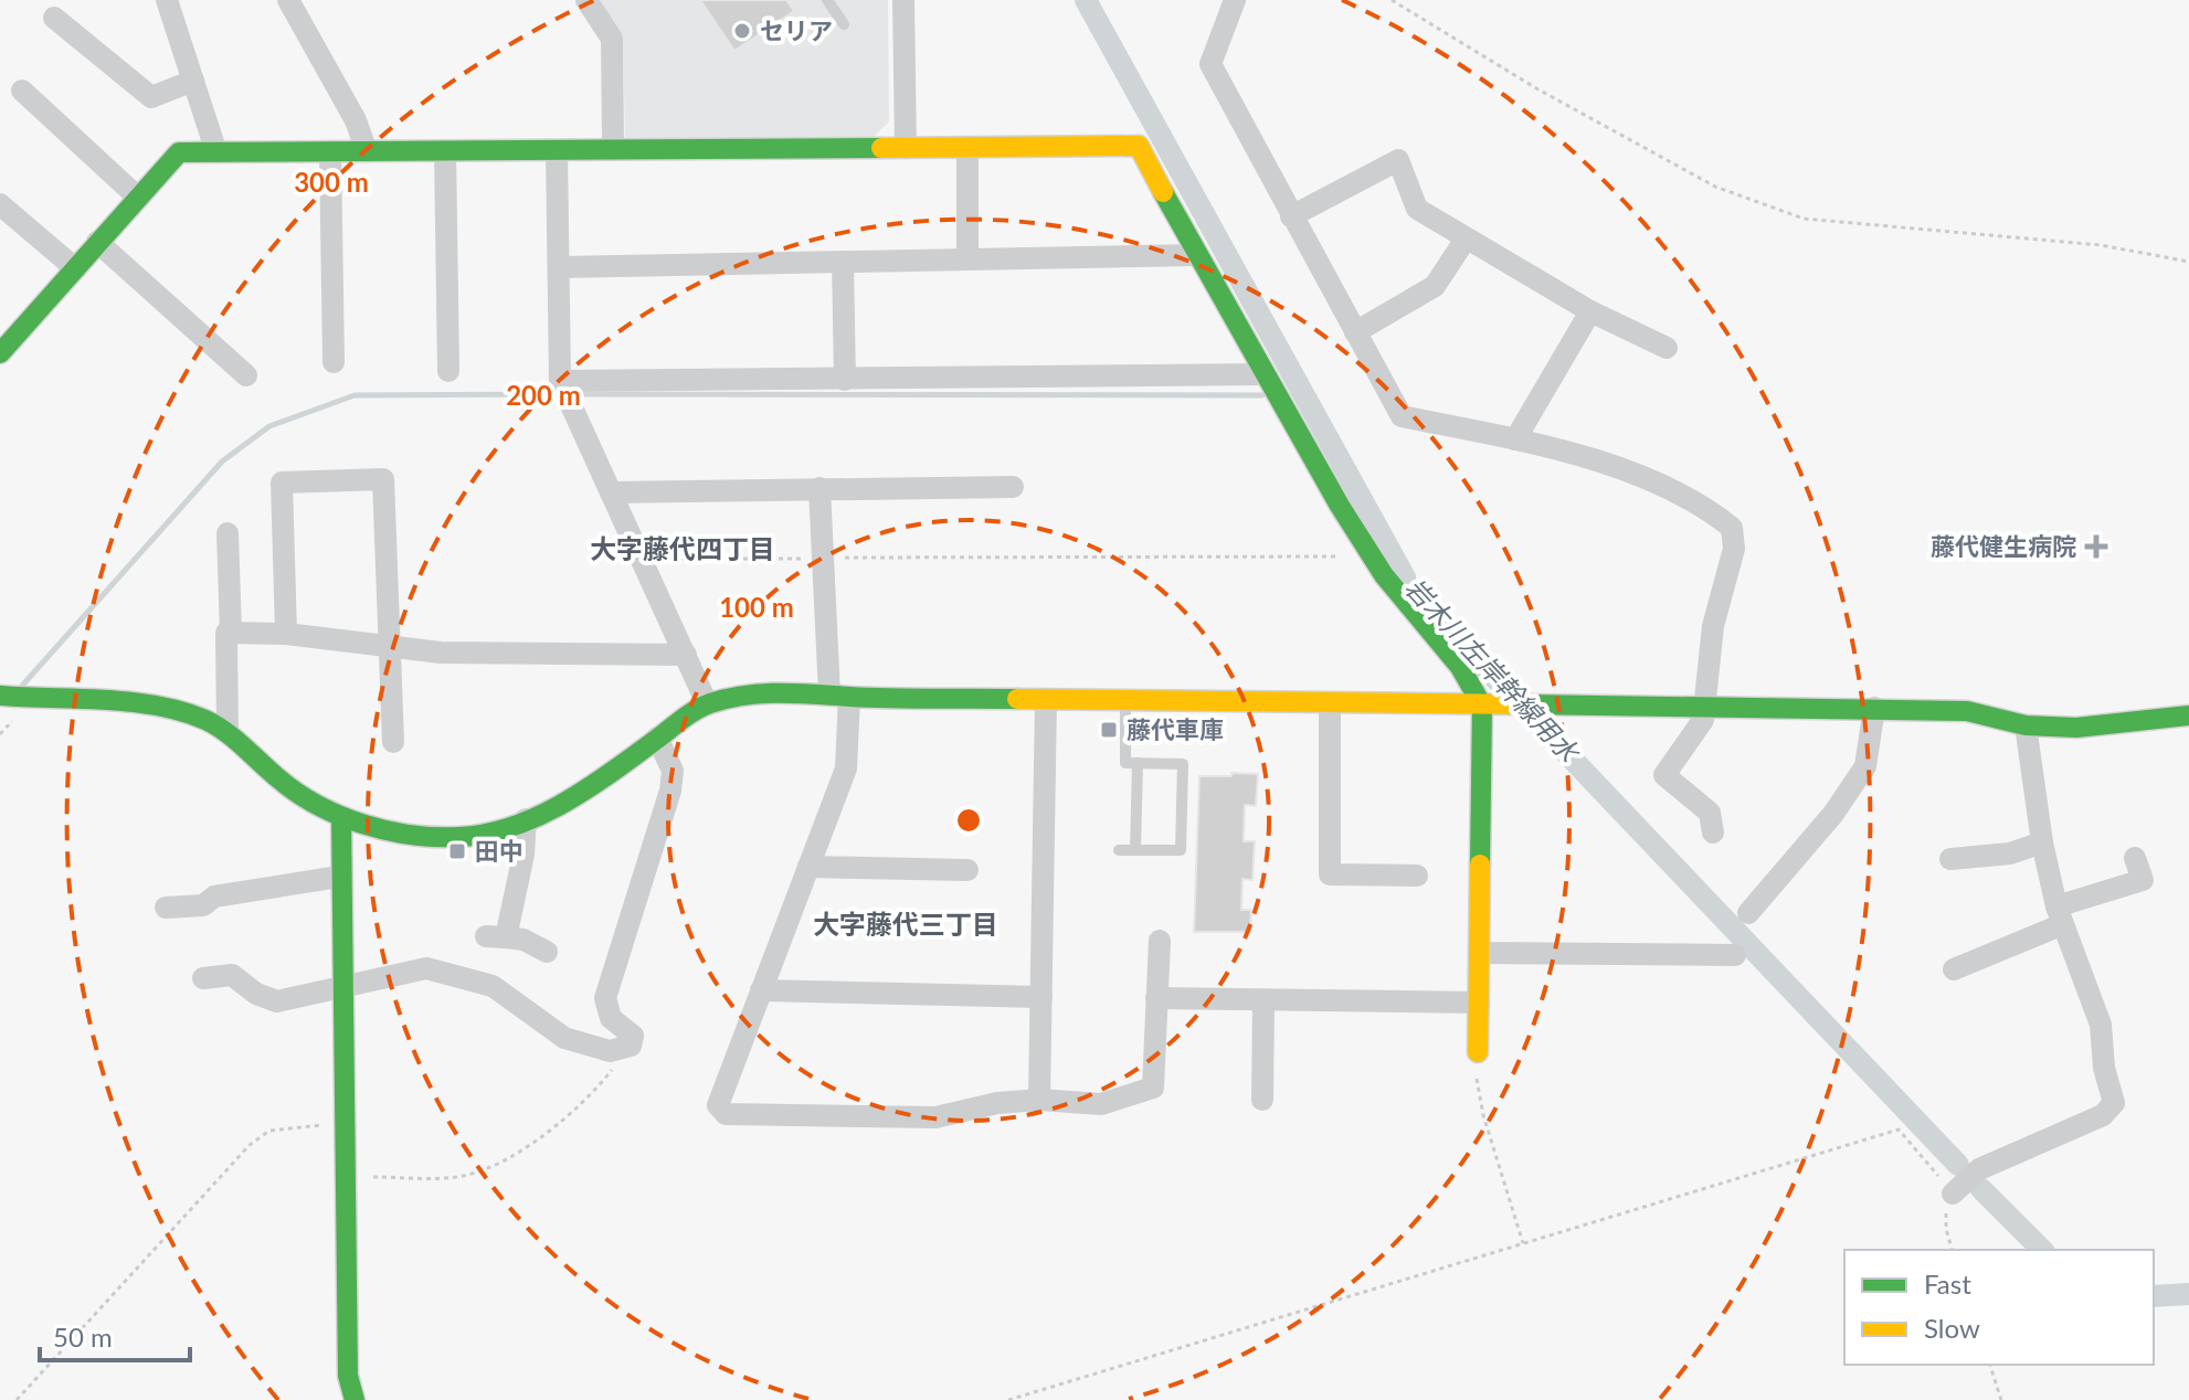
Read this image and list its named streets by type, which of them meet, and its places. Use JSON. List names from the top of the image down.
{
  "districts": ["大字藤代四丁目", "大字藤代三丁目"],
  "water": ["岩木川左岸幹線用水"],
  "places": {
    "other": ["セリア"],
    "health": ["藤代健生病院"],
    "transit": ["藤代車庫", "田中"]
  },
  "legend": ["Fast", "Slow"],
  "scale_bar": "50 m",
  "rings": ["300 m", "200 m", "100 m"]
}
